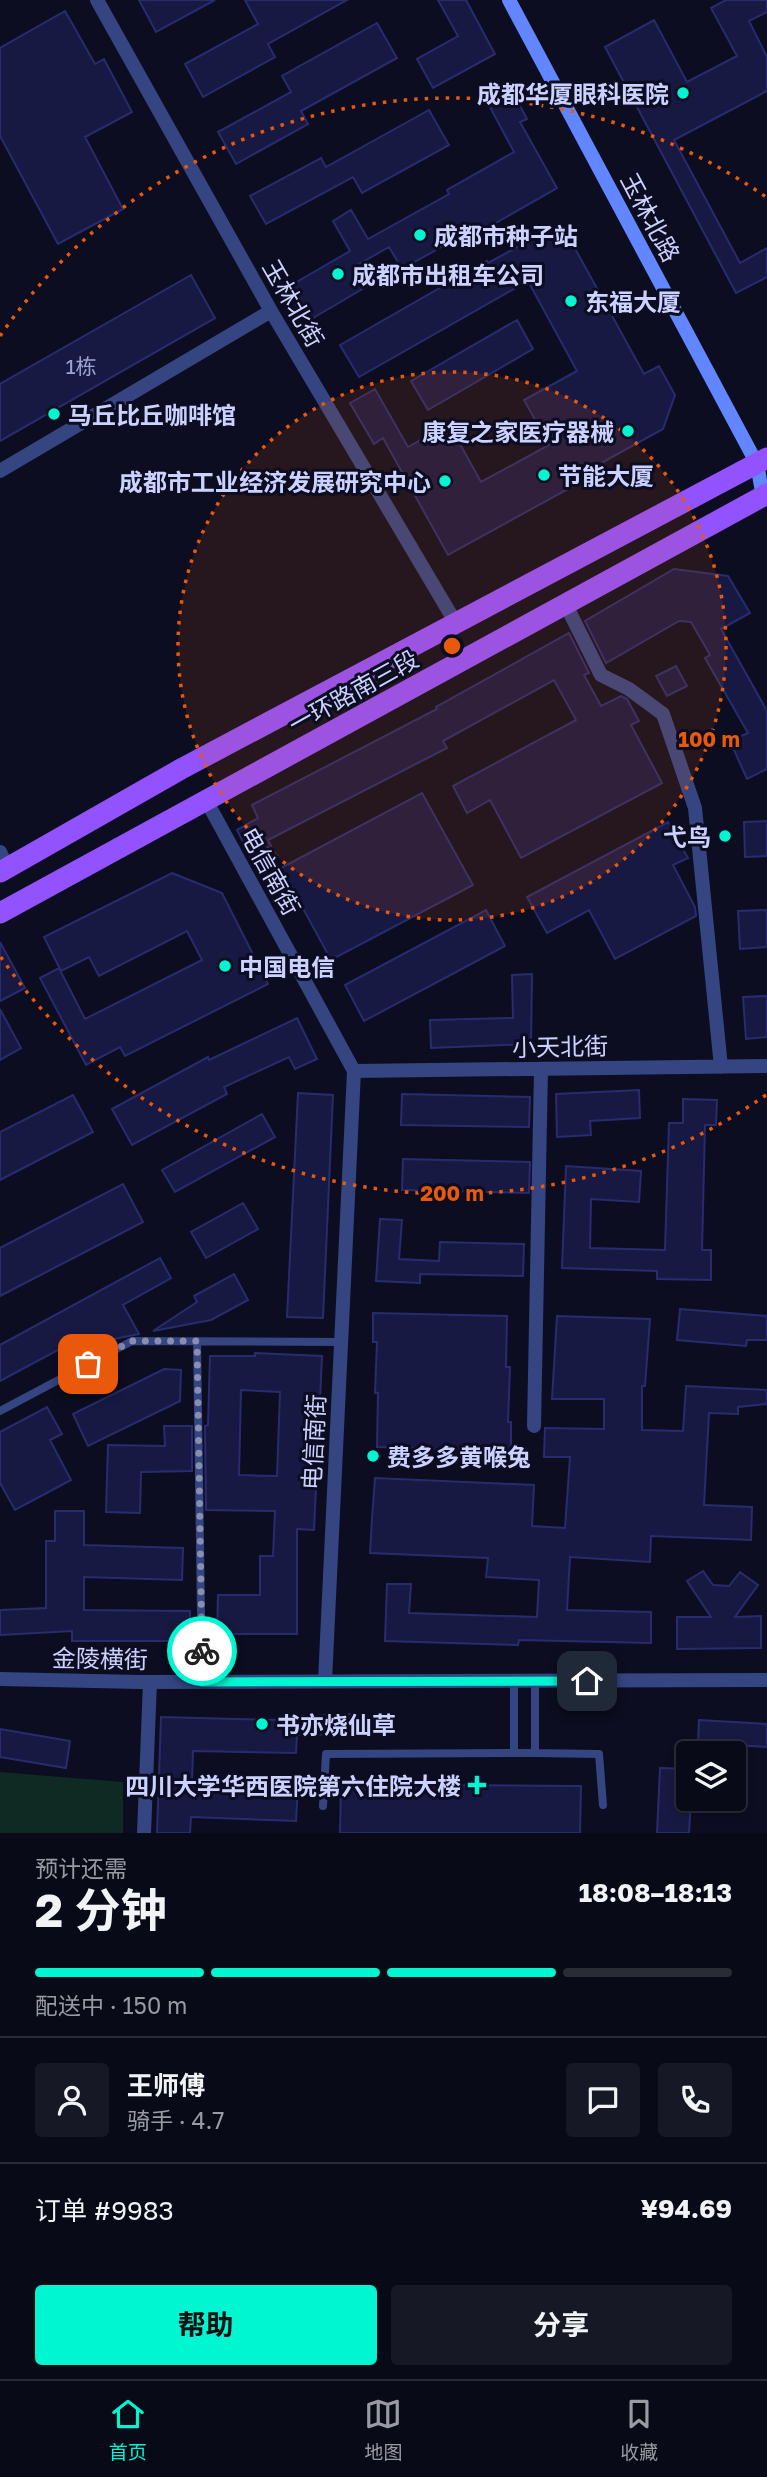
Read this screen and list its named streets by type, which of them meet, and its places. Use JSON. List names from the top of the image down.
{
  "streets": {
    "main road": ["玉林北路", "一环路南三段"],
    "street": [
      "玉林北街",
      "电信南街",
      "小天北街",
      "金陵横街"
    ]
  },
  "crossings": [
    ["玉林北路", "一环路南三段"],
    ["玉林北街", "一环路南三段"],
    ["一环路南三段", "电信南街"],
    ["电信南街", "小天北街"],
    ["电信南街", "金陵横街"]
  ],
  "places": {
    "other": [
      "成都华厦眼科医院",
      "成都市种子站",
      "成都市出租车公司",
      "东福大厦",
      "马丘比丘咖啡馆",
      "康复之家医疗器械",
      "节能大厦",
      "成都市工业经济发展研究中心",
      "弋鸟",
      "中国电信",
      "费多多黄喉兔",
      "书亦烧仙草"
    ],
    "health": ["四川大学华西医院第六住院大楼"]
  },
  "house_numbers": ["1栋"],
  "page": {
    "heading": ["2 分钟", "预计还需", "18:08–18:13"],
    "panel": [
      "王师傅",
      "骑手 · 4.7",
      "订单 #9983",
      "¥94.69"
    ],
    "bar": "配送中 · 150 m",
    "buttons": ["帮助", "分享"],
    "tabs": ["首页", "地图", "收藏"]
  },
  "rings": ["100 m", "200 m"]
}
